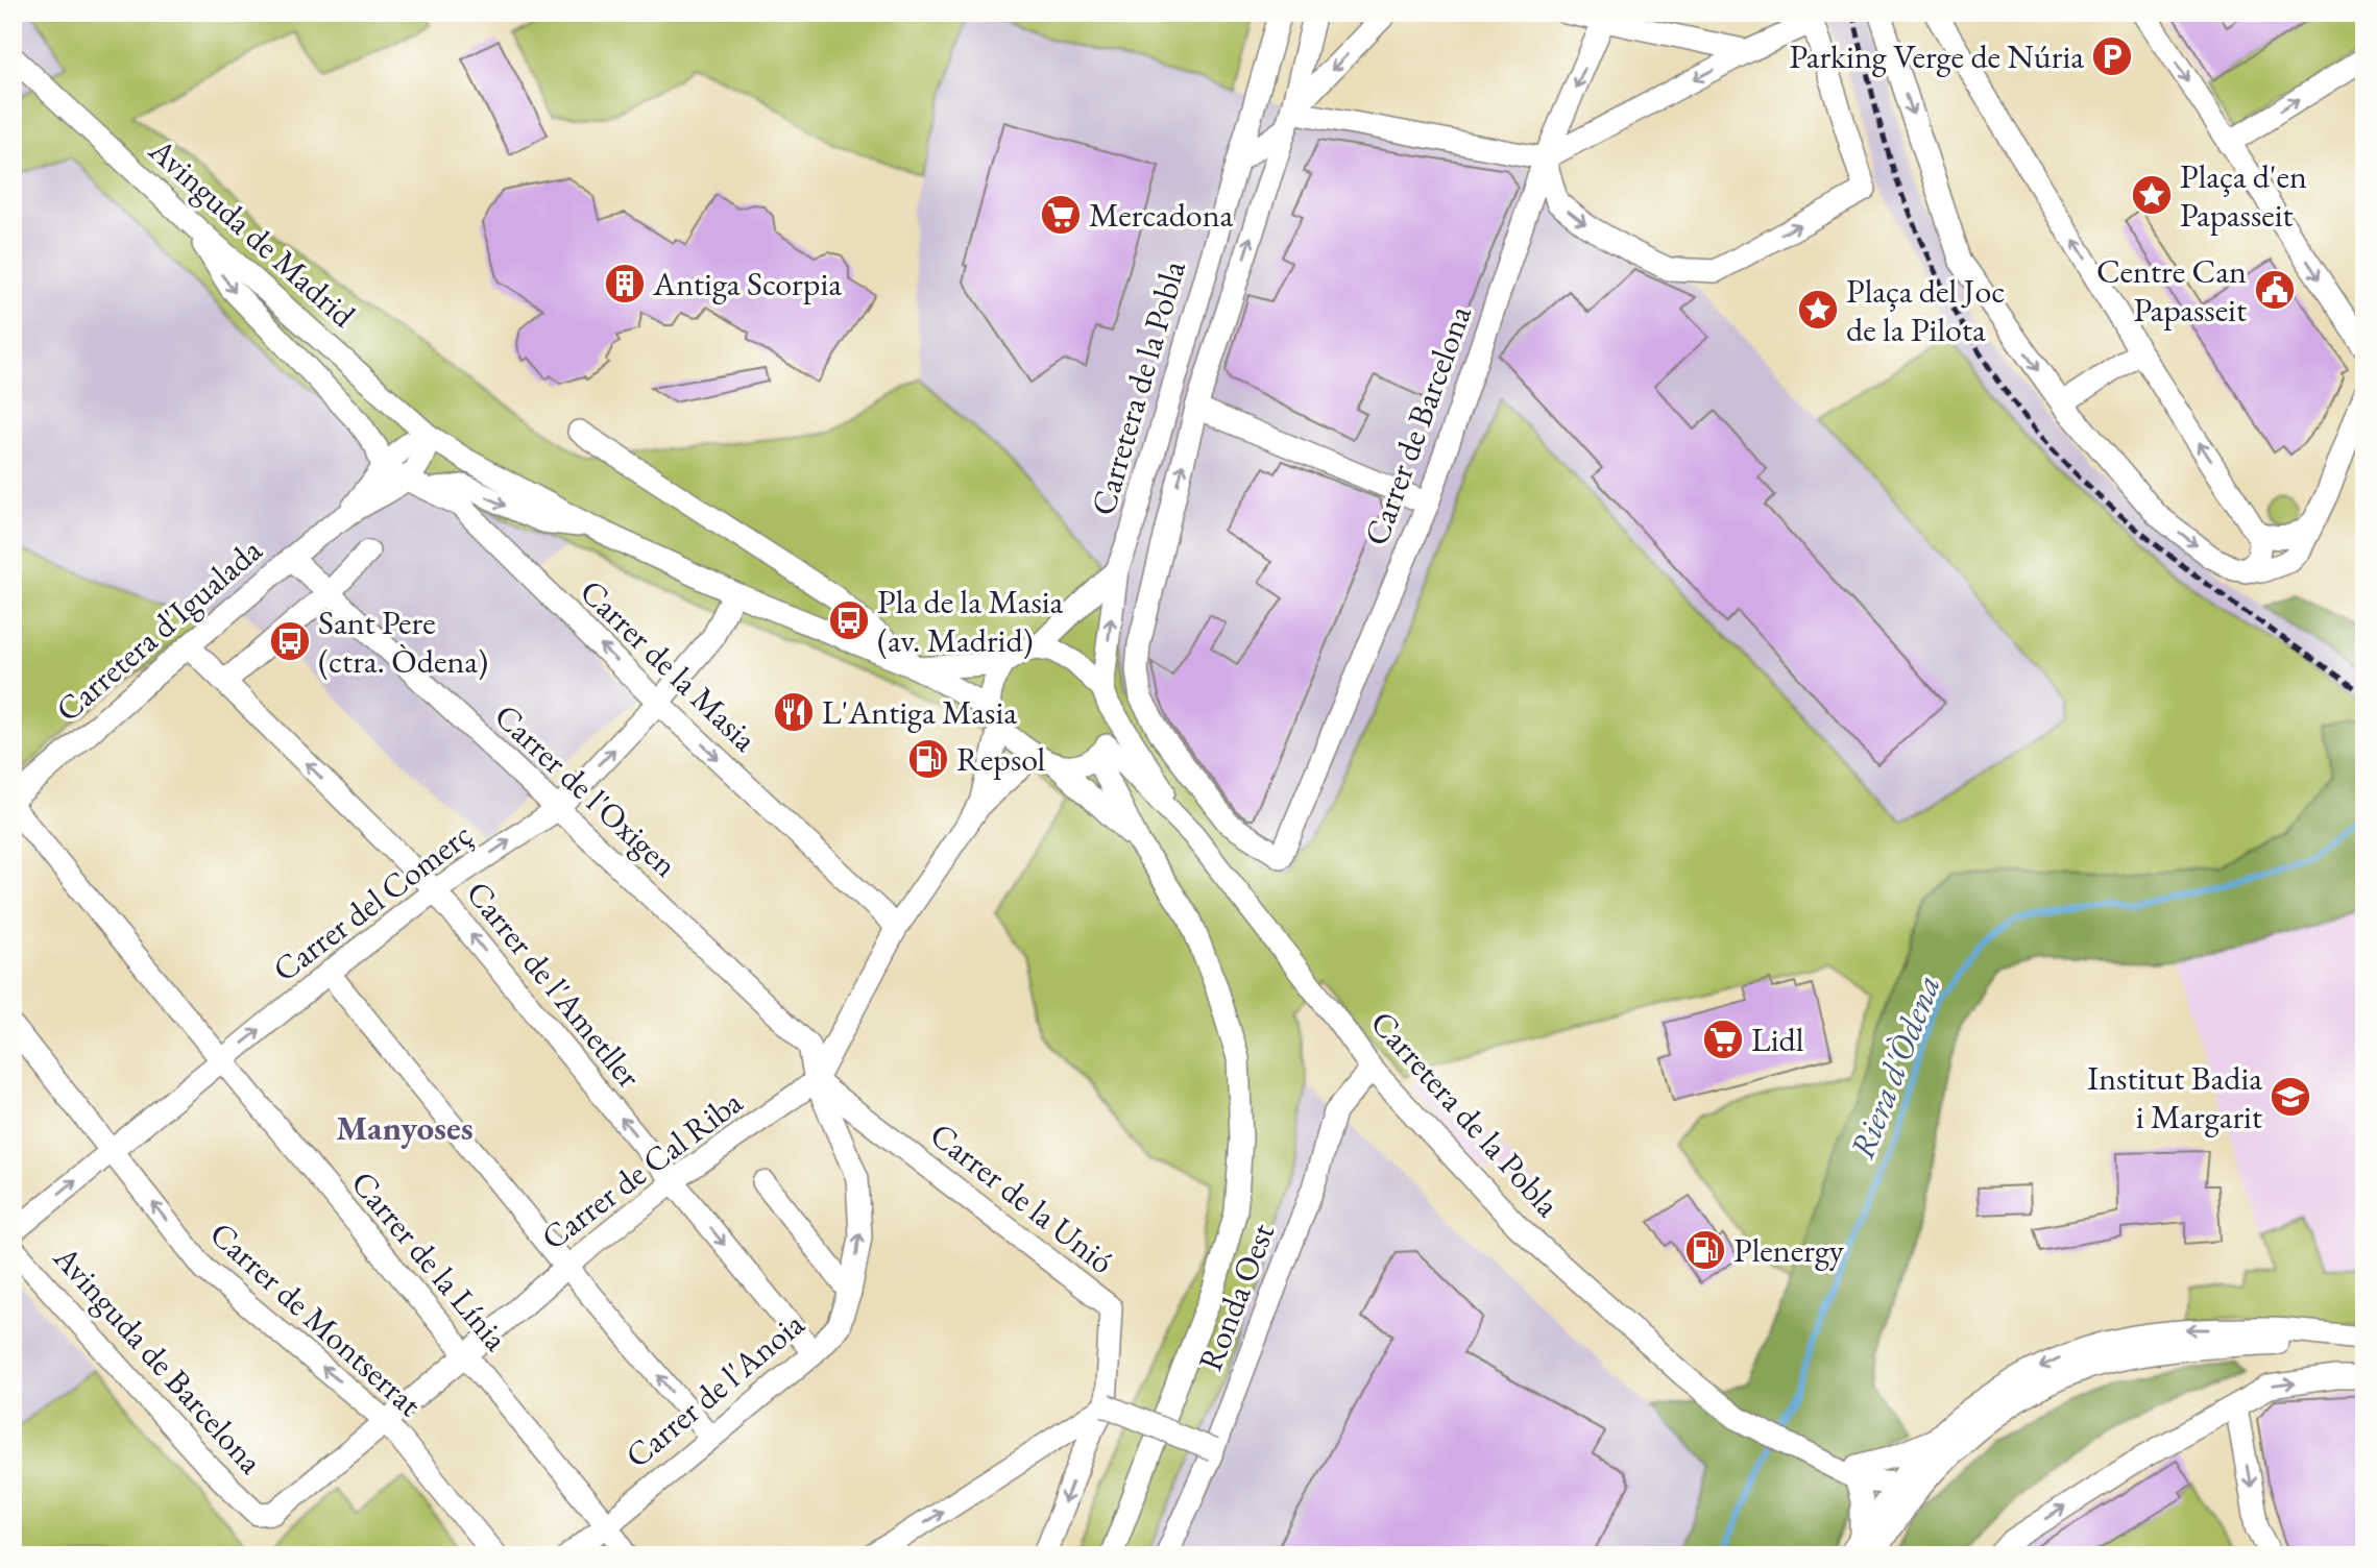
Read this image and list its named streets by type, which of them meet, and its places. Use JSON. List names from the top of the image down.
{
  "streets": {
    "street": [
      "Avinguda de Madrid",
      "Carretera de la Pobla",
      "Carrer de Barcelona",
      "Carretera d'Igualada",
      "Carrer de la Masia",
      "Carrer de l'Oxigen",
      "Carrer del Comerç",
      "Carrer de l'Ametller",
      "Carrer de Cal Riba",
      "Carrer de la Unió",
      "Carrer de la Línia",
      "Ronda Oest",
      "Carrer de Montserrat",
      "Avinguda de Barcelona",
      "Carrer de l'Anoia"
    ]
  },
  "crossings": [
    ["Avinguda de Madrid", "Carretera d'Igualada"],
    ["Avinguda de Madrid", "Carrer del Comerç"],
    ["Carretera de la Pobla", "Carrer de Cal Riba"],
    ["Carretera de la Pobla", "Ronda Oest"],
    ["Carretera d'Igualada", "Carrer de la Masia"],
    ["Carretera d'Igualada", "Carrer de l'Oxigen"],
    ["Carretera d'Igualada", "Carrer de l'Ametller"],
    ["Carrer de la Masia", "Carrer del Comerç"],
    ["Carrer de la Masia", "Carrer de Cal Riba"],
    ["Carrer de l'Oxigen", "Carrer del Comerç"],
    ["Carrer de l'Oxigen", "Carrer de Cal Riba"],
    ["Carrer de l'Oxigen", "Carrer de la Unió"],
    ["Carrer de l'Oxigen", "Carrer de l'Anoia"],
    ["Carrer del Comerç", "Carrer de l'Ametller"],
    ["Carrer del Comerç", "Carrer de la Línia"],
    ["Carrer del Comerç", "Carrer de Montserrat"],
    ["Carrer de l'Ametller", "Carrer de Cal Riba"],
    ["Carrer de l'Ametller", "Carrer de l'Anoia"],
    ["Carrer de Cal Riba", "Carrer de la Unió"],
    ["Carrer de Cal Riba", "Carrer de la Línia"],
    ["Carrer de Cal Riba", "Carrer de Montserrat"],
    ["Carrer de Cal Riba", "Avinguda de Barcelona"],
    ["Carrer de Cal Riba", "Carrer de l'Anoia"],
    ["Carrer de la Unió", "Carrer de l'Anoia"],
    ["Carrer de la Línia", "Carrer de l'Anoia"]
  ],
  "one_way": ["Carrer del Comerç", "Carrer de Montserrat"],
  "districts": ["Manyoses"],
  "water": ["Riera d'Òdena"],
  "places": {
    "parking": ["Parking Verge de Núria"],
    "place": ["Plaça d'en Papasseit", "Plaça del Joc de la Pilota"],
    "supermarket": ["Mercadona", "Lidl"],
    "building": ["Antiga Scorpia"],
    "public building": ["Centre Can Papasseit"],
    "bus stop": ["Pla de la Masia (av. Madrid)", "Sant Pere (ctra. Òdena)"],
    "restaurant": ["L'Antiga Masia"],
    "fuel station": ["Repsol", "Plenergy"],
    "school or university": ["Institut Badia i Margarit"]
  }
}
